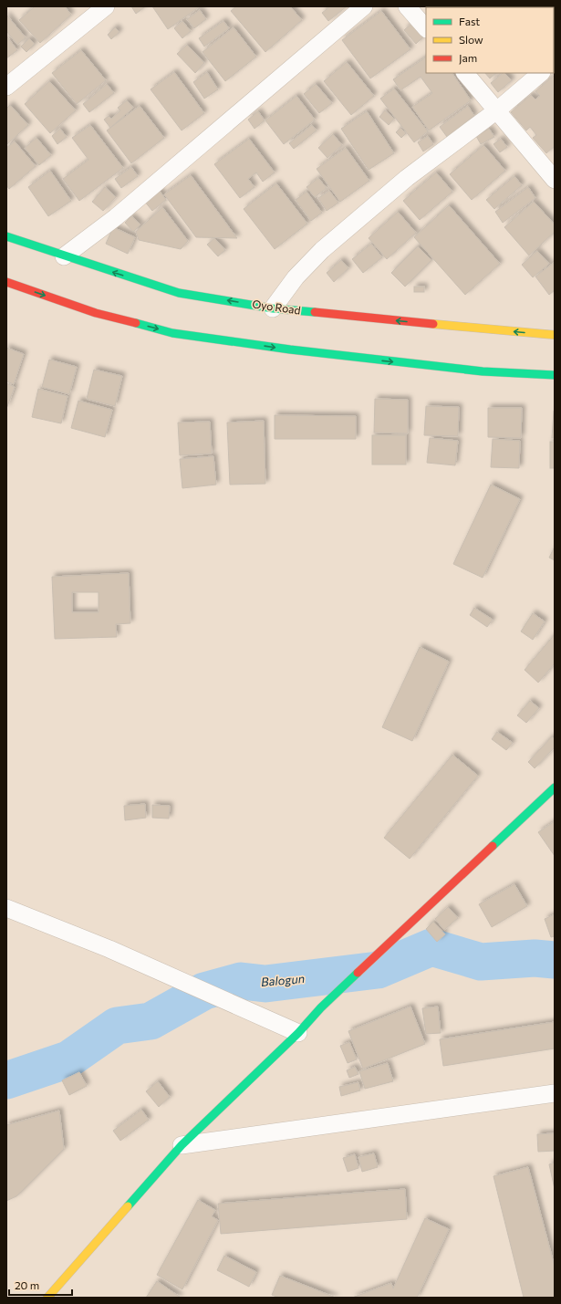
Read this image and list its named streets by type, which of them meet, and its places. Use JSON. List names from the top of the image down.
{
  "streets": {
    "main road": ["Oyo Road"]
  },
  "water": ["Balogun"],
  "legend": ["Fast", "Slow", "Jam"],
  "scale_bar": "20 m"
}
